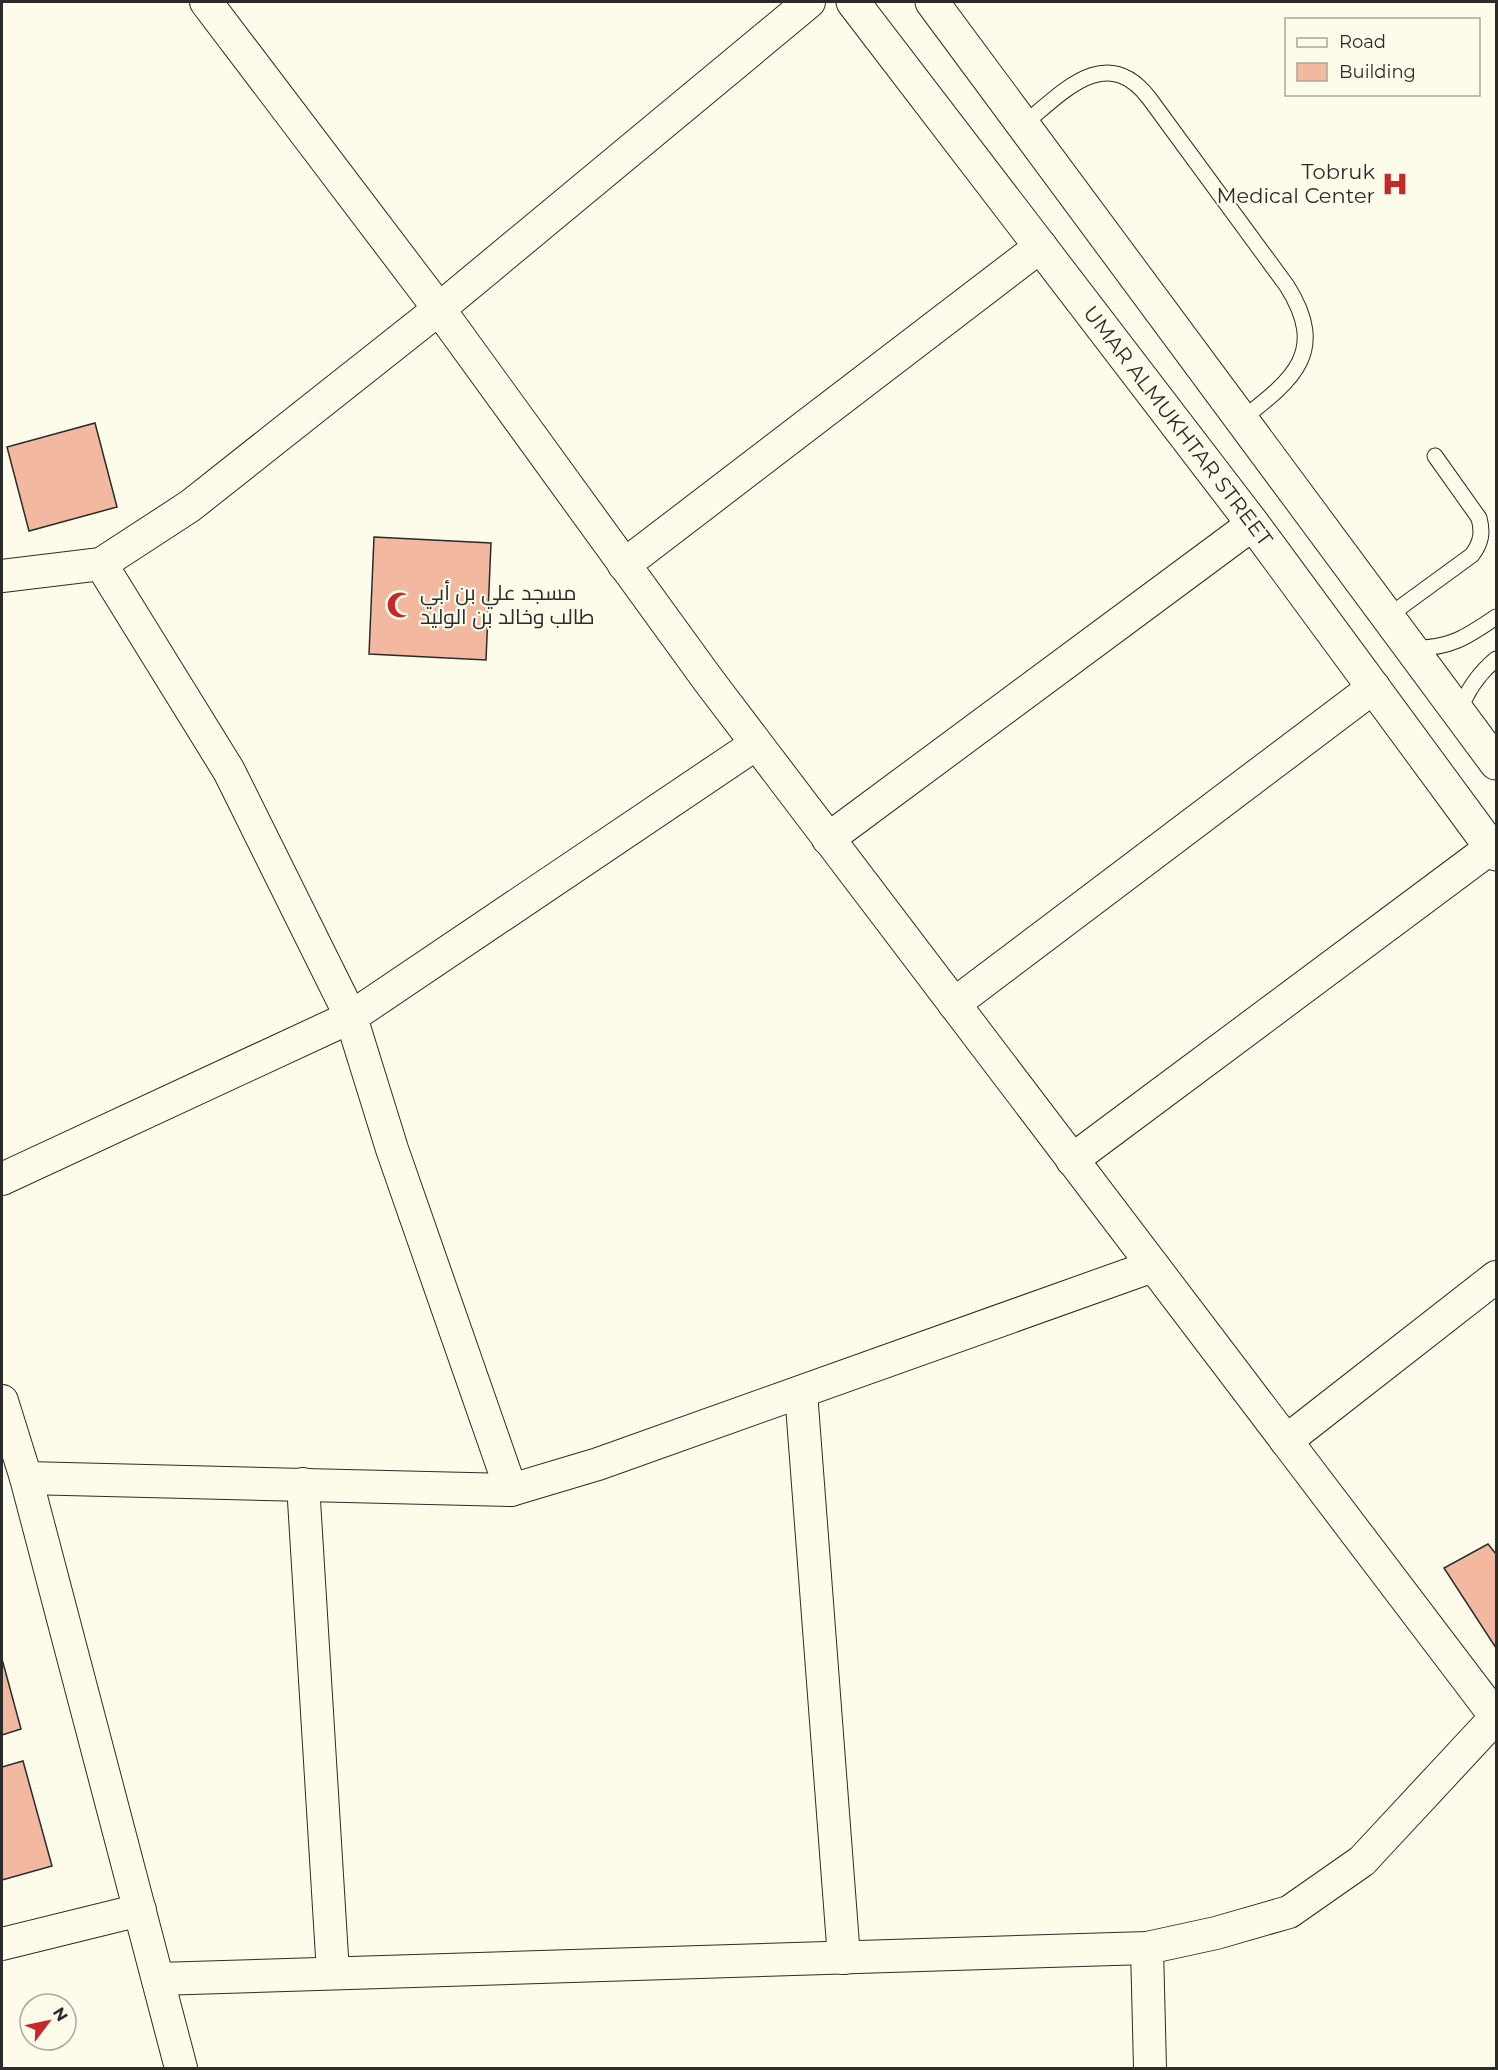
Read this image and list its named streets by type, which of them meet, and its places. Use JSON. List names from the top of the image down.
{
  "streets": {
    "street": ["UMAR ALMUKHTAR STREET"]
  },
  "places": {
    "hospital": ["Tobruk Medical Center"],
    "mosque": ["مسجد علي بن أبي طالب وخالد بن الوليد"]
  },
  "legend": ["Road", "Building"],
  "north": "top right"
}
